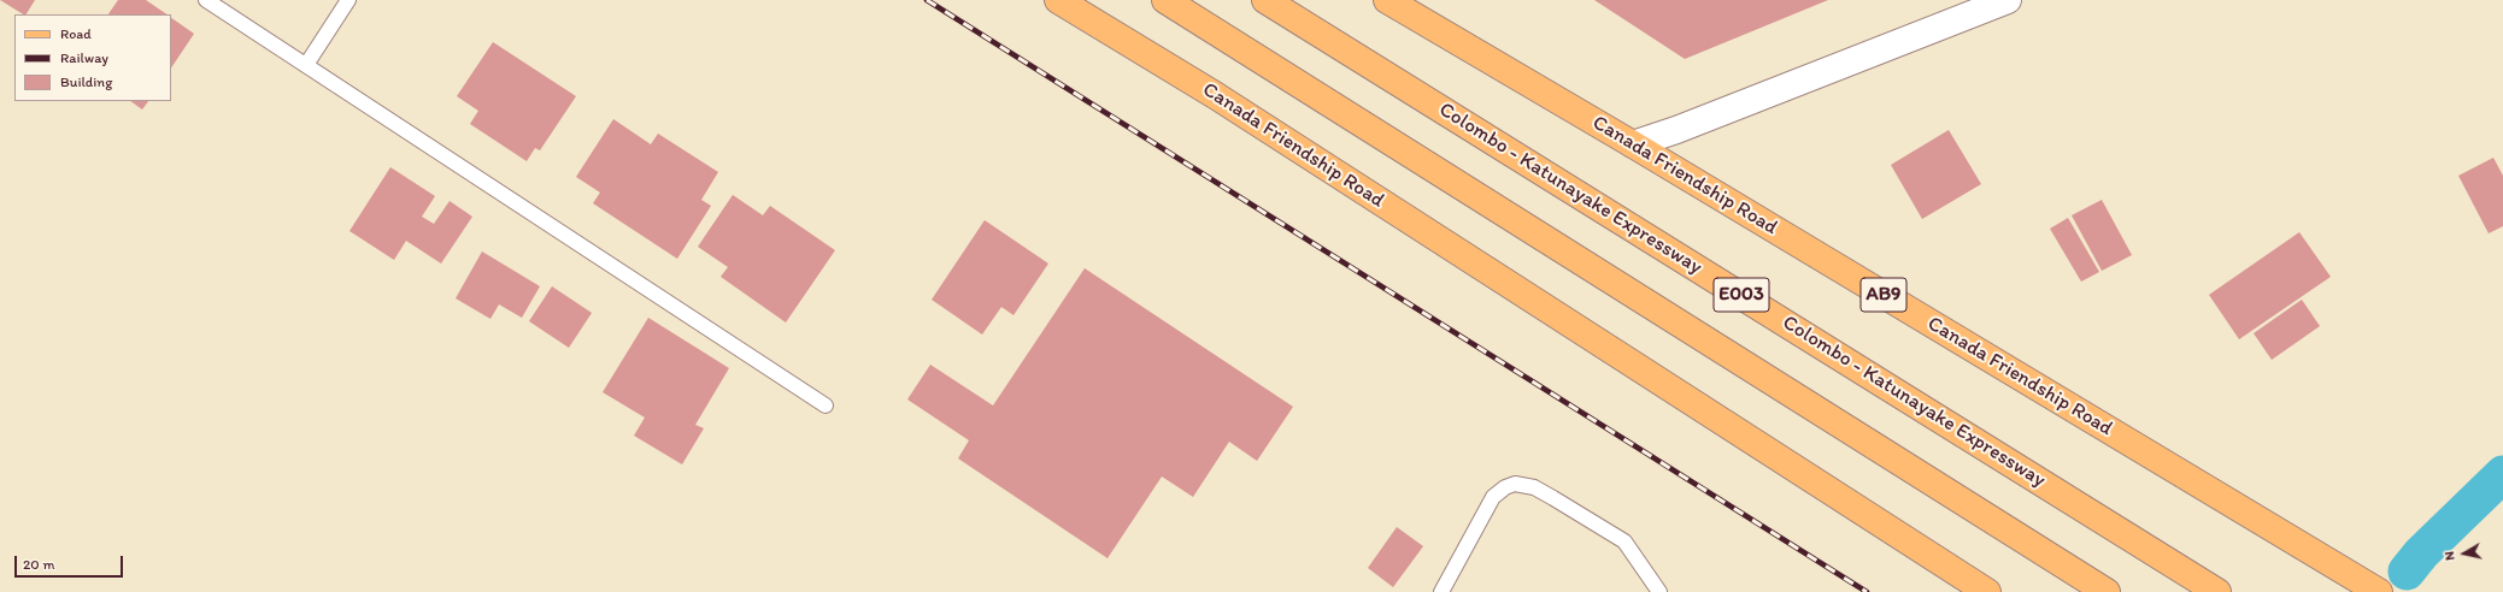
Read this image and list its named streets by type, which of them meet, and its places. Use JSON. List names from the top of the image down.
{
  "streets": {
    "main road": [
      "Canada Friendship Road",
      "Colombo - Katunayake Expressway",
      "E003",
      "AB9"
    ]
  },
  "legend": ["Road", "Railway", "Building"],
  "scale_bar": "20 m",
  "north": "left"
}
